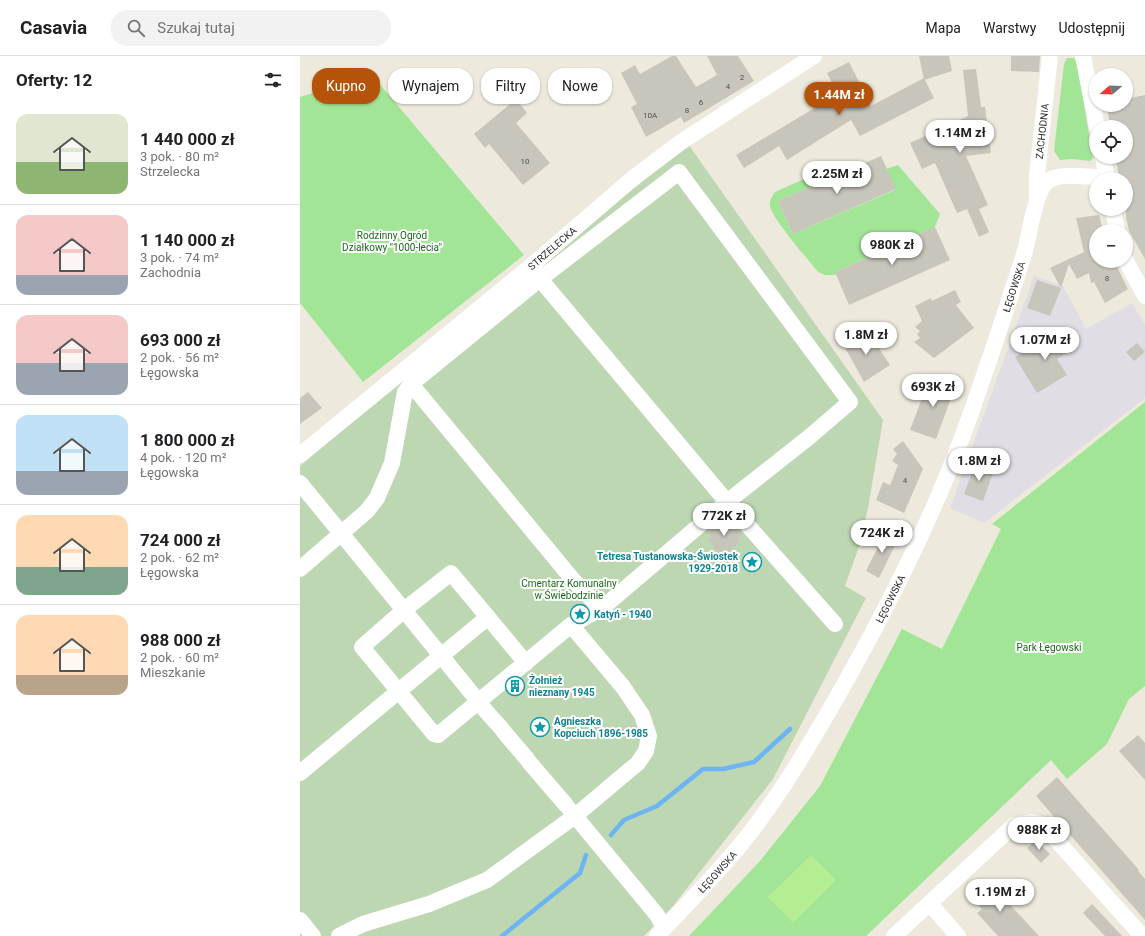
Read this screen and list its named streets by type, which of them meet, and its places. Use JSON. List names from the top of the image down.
{
  "streets": {
    "street": ["ZACHODNIA", "STRZELECKA", "ŁĘGOWSKA"]
  },
  "crossings": [
    ["ZACHODNIA", "ŁĘGOWSKA"]
  ],
  "parks": ["Rodzinny Ogród Działkowy \"1000-lecia\"", "Cmentarz Komunalny w Świebodzinie", "Park Łęgowski"],
  "places": {
    "place": ["Tetresa Tustanowska-Świostek 1929-2018", "Katyń - 1940", "Agnieszka Kopciuch 1896-1985"],
    "building": ["Żołnież nieznany 1945"]
  },
  "house_numbers": [
    "2",
    "4",
    "6",
    "8",
    "10A",
    "10",
    "8",
    "4"
  ],
  "north": "left",
  "page": {
    "header": "Casavia",
    "search": "Szukaj tutaj",
    "nav": ["Mapa", "Warstwy", "Udostępnij"],
    "heading": "Oferty: 12",
    "map_buttons": ["+", "−"],
    "chip": [
      "Kupno",
      "Wynajem",
      "Filtry",
      "Nowe"
    ],
    "price": [
      "1.44M zł",
      "1.14M zł",
      "2.25M zł",
      "980K zł",
      "1.8M zł",
      "1.07M zł",
      "693K zł",
      "1.8M zł",
      "772K zł",
      "724K zł",
      "988K zł",
      "1.19M zł"
    ],
    "list": [
      {
        "name": "1 440 000 zł",
        "note": "3 pok. · 80 m² · Strzelecka"
      },
      {
        "name": "1 140 000 zł",
        "note": "3 pok. · 74 m² · Zachodnia"
      },
      {
        "name": "693 000 zł",
        "note": "2 pok. · 56 m² · Łęgowska"
      },
      {
        "name": "1 800 000 zł",
        "note": "4 pok. · 120 m² · Łęgowska"
      },
      {
        "name": "724 000 zł",
        "note": "2 pok. · 62 m² · Łęgowska"
      },
      {
        "name": "988 000 zł",
        "note": "2 pok. · 60 m² · Mieszkanie"
      }
    ]
  }
}
